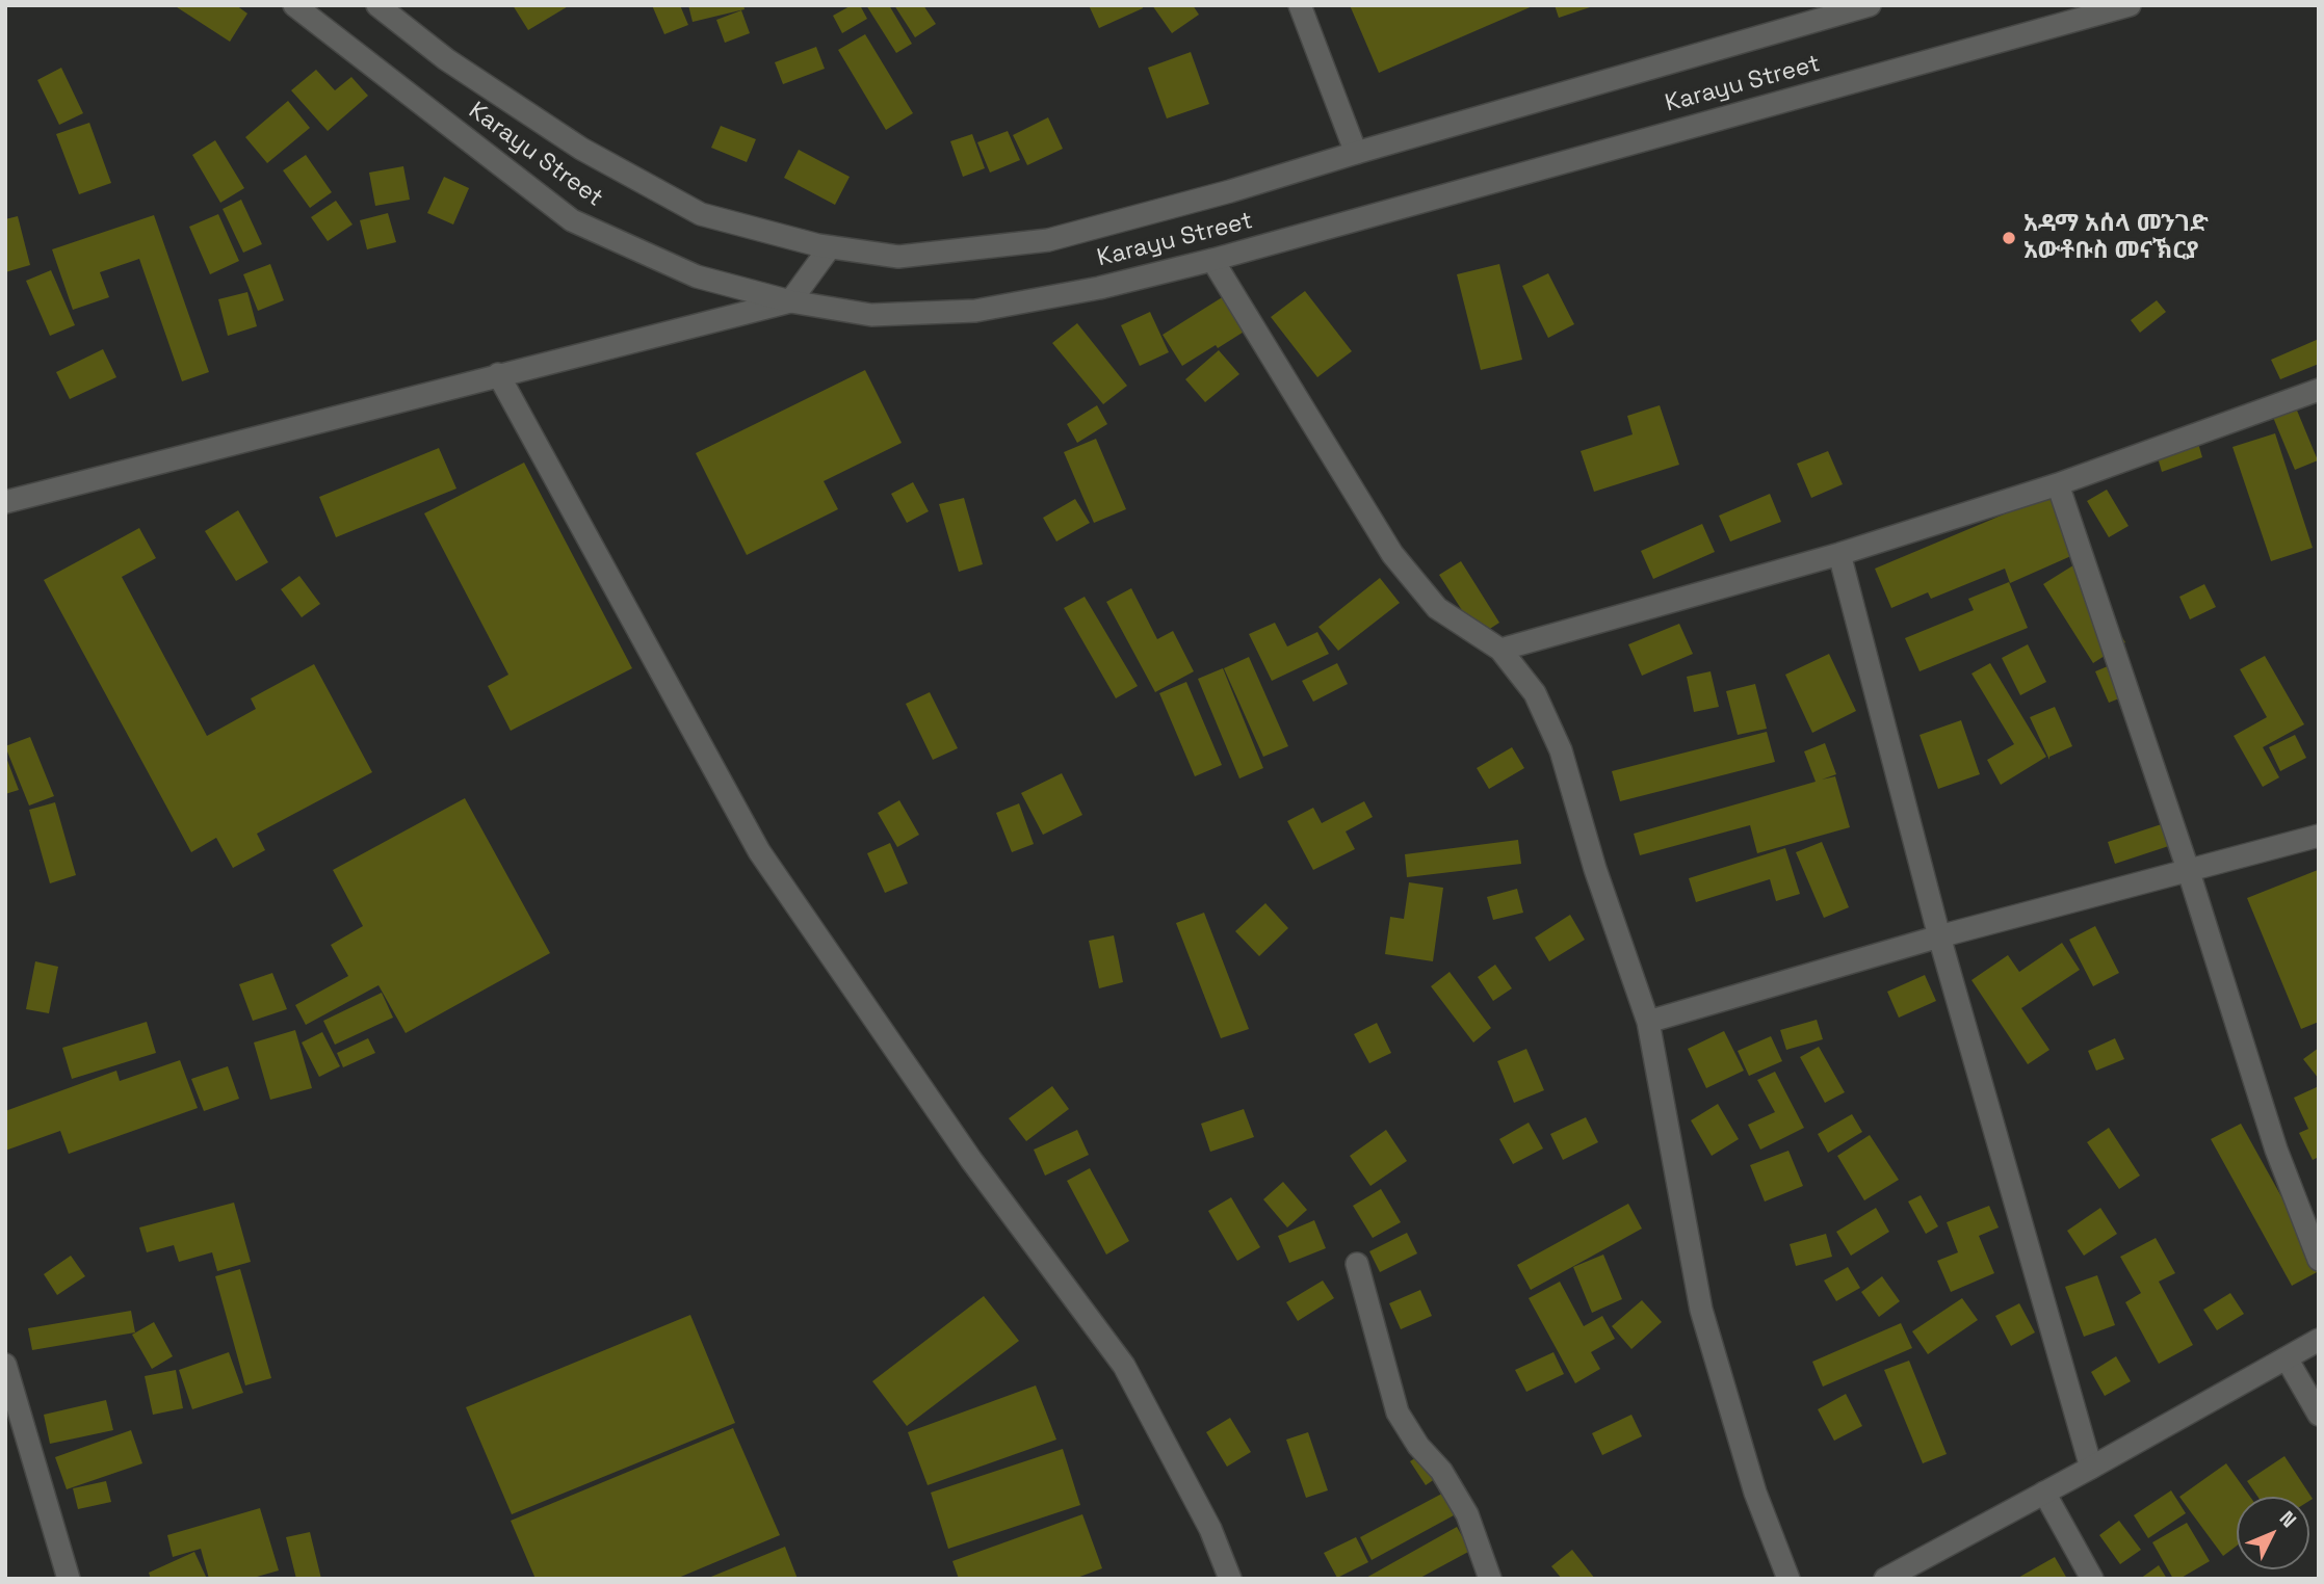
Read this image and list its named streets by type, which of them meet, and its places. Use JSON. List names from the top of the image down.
{
  "streets": {
    "street": ["Karayu Street"]
  },
  "places": ["አዳማ አሰላ መንገድ አውቶቡስ መናኽርያ"],
  "north": "top right"
}
